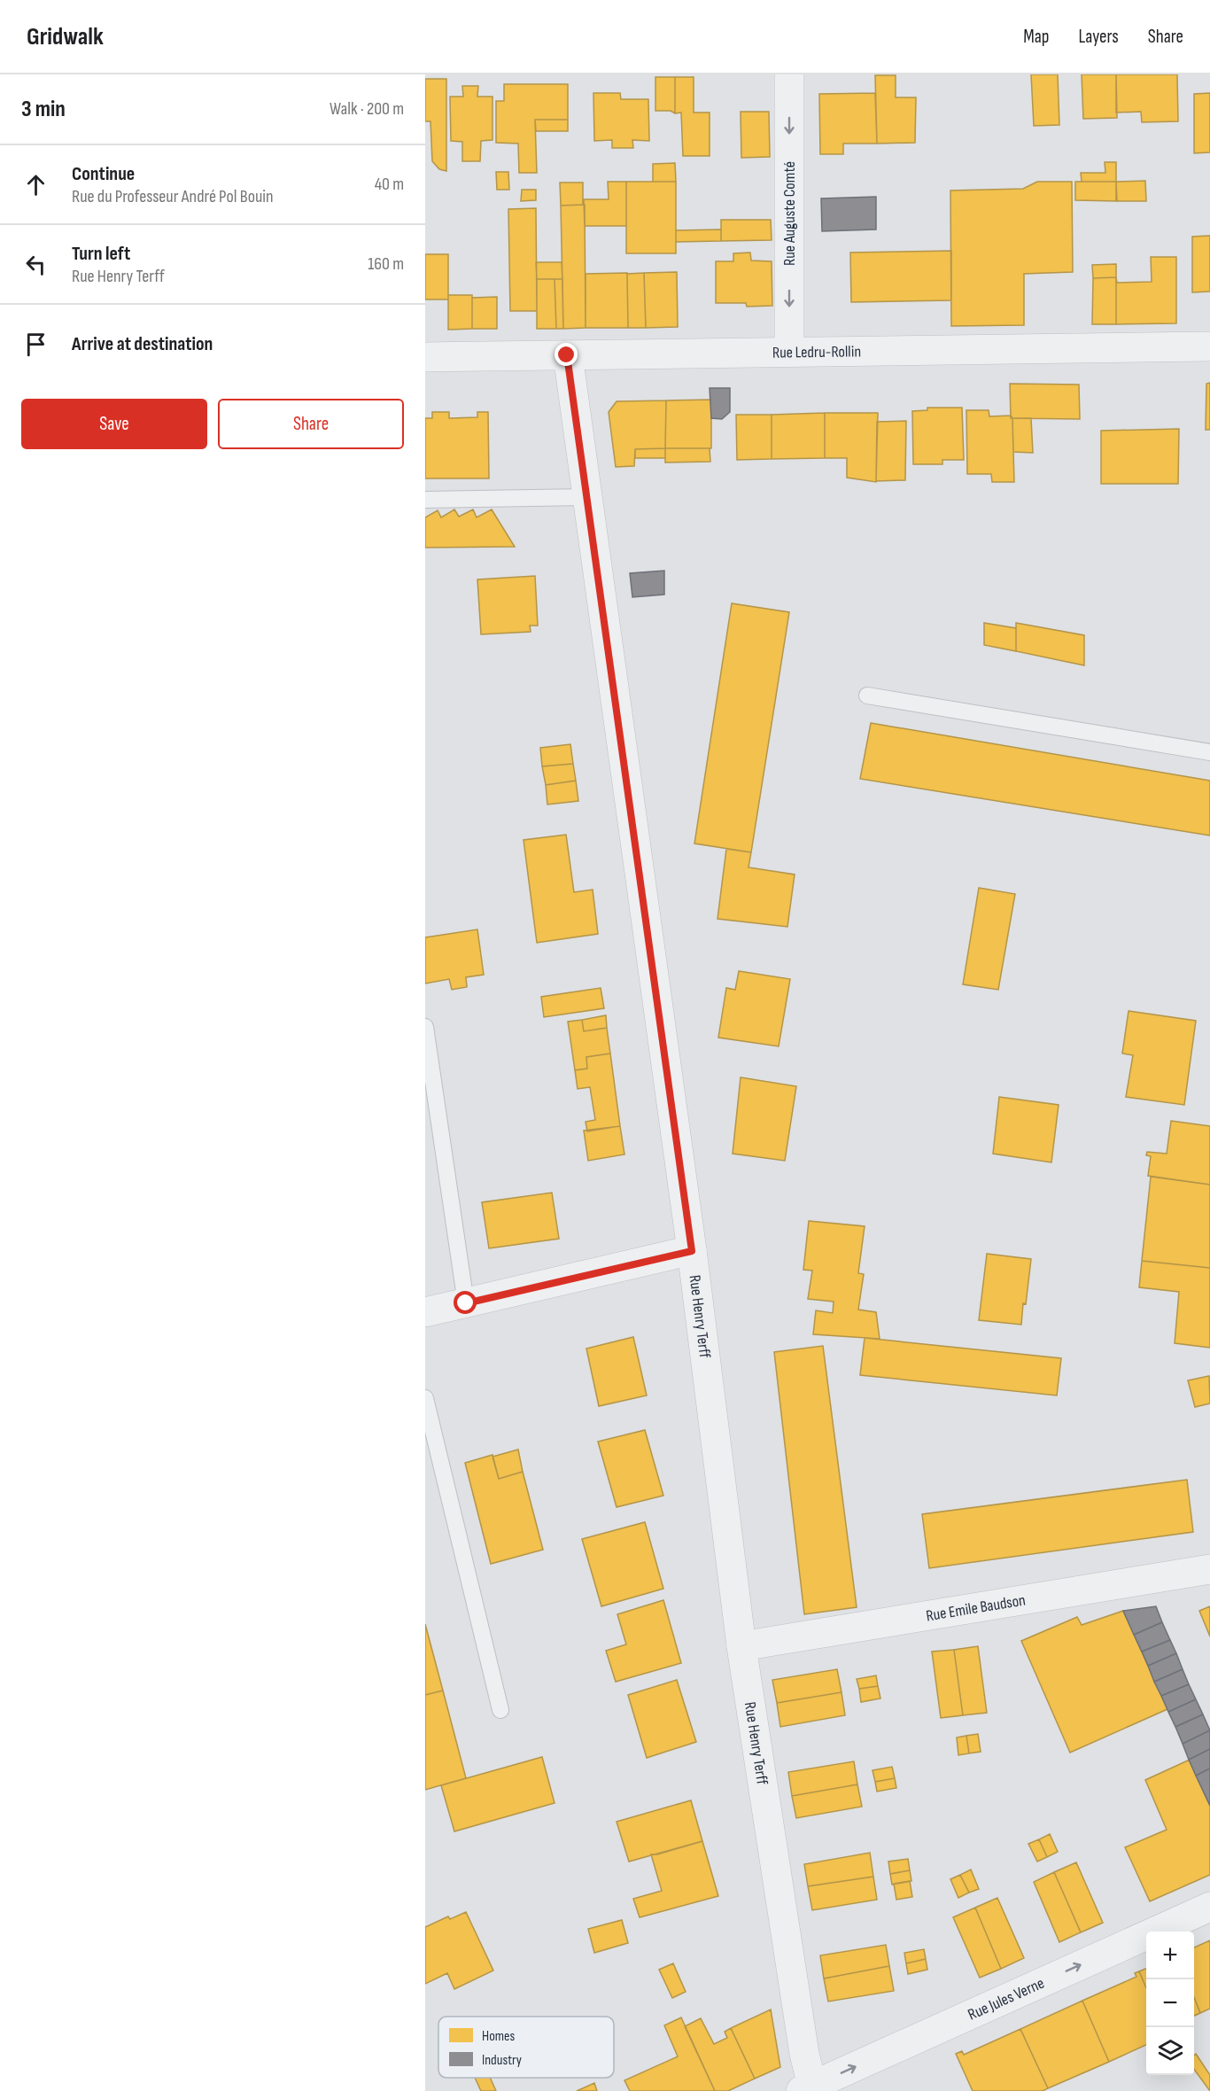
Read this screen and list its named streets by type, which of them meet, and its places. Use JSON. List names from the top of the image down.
{
  "streets": {
    "street": [
      "Rue Auguste Comté",
      "Rue Ledru-Rollin",
      "Rue Henry Terff",
      "Rue Emile Baudson",
      "Rue Jules Verne"
    ]
  },
  "crossings": [
    ["Rue Auguste Comté", "Rue Ledru-Rollin"],
    ["Rue Ledru-Rollin", "Rue Henry Terff"],
    ["Rue Henry Terff", "Rue Emile Baudson"],
    ["Rue Henry Terff", "Rue Jules Verne"]
  ],
  "one_way": ["Rue Auguste Comté", "Rue Jules Verne"],
  "legend": ["Homes", "Industry"],
  "page": {
    "header": "Gridwalk",
    "nav": ["Map", "Layers", "Share"],
    "heading": ["3 min", "Walk · 200 m"],
    "list": [
      ["Continue", "Rue du Professeur André Pol Bouin", "40 m"],
      ["Turn left", "Rue Henry Terff", "160 m"],
      "Arrive at destination"
    ],
    "buttons": ["Save", "Share"],
    "map_buttons": ["+", "−"]
  }
}
